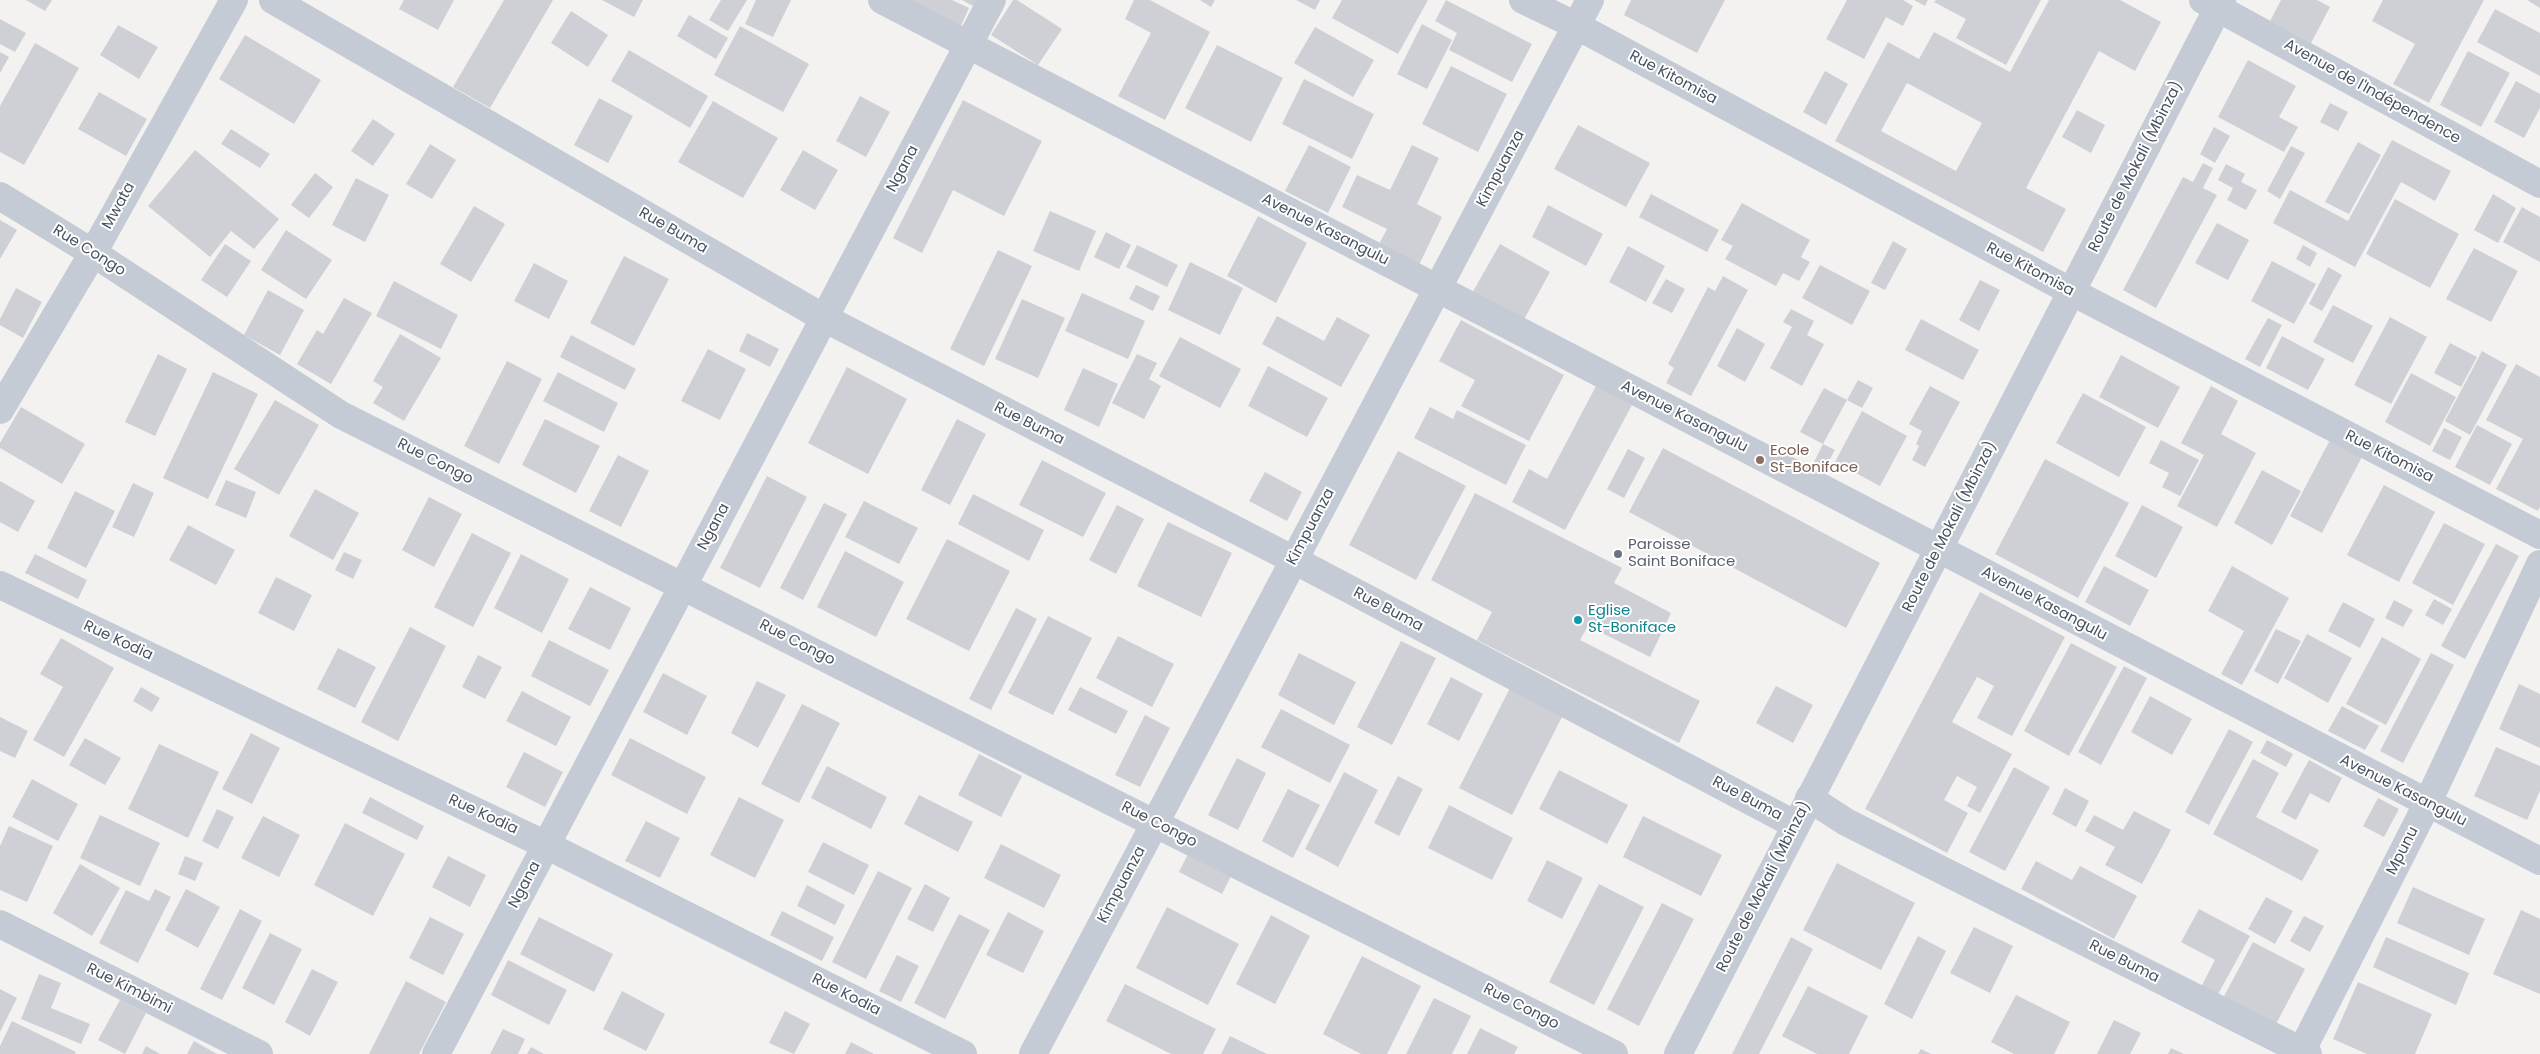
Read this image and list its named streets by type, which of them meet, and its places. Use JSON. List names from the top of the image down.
{
  "streets": {
    "street": [
      "Rue Kitomisa",
      "Avenue de l'Indépendence",
      "Route de Mokali (Mbinza)",
      "Ngana",
      "Kimpuanza",
      "Mwata",
      "Avenue Kasangulu",
      "Rue Buma",
      "Rue Congo",
      "Rue Kodia",
      "Mpunu",
      "Rue Kimbimi"
    ]
  },
  "crossings": [
    ["Rue Kitomisa", "Route de Mokali (Mbinza)"],
    ["Rue Kitomisa", "Kimpuanza"],
    ["Avenue de l'Indépendence", "Route de Mokali (Mbinza)"],
    ["Route de Mokali (Mbinza)", "Avenue Kasangulu"],
    ["Route de Mokali (Mbinza)", "Rue Buma"],
    ["Ngana", "Avenue Kasangulu"],
    ["Ngana", "Rue Buma"],
    ["Ngana", "Rue Congo"],
    ["Ngana", "Rue Kodia"],
    ["Kimpuanza", "Avenue Kasangulu"],
    ["Kimpuanza", "Rue Buma"],
    ["Kimpuanza", "Rue Congo"],
    ["Mwata", "Rue Congo"],
    ["Avenue Kasangulu", "Mpunu"],
    ["Rue Buma", "Mpunu"]
  ],
  "places": ["Ecole St-Boniface", "Paroisse Saint Boniface", "Eglise St-Boniface"]
}
